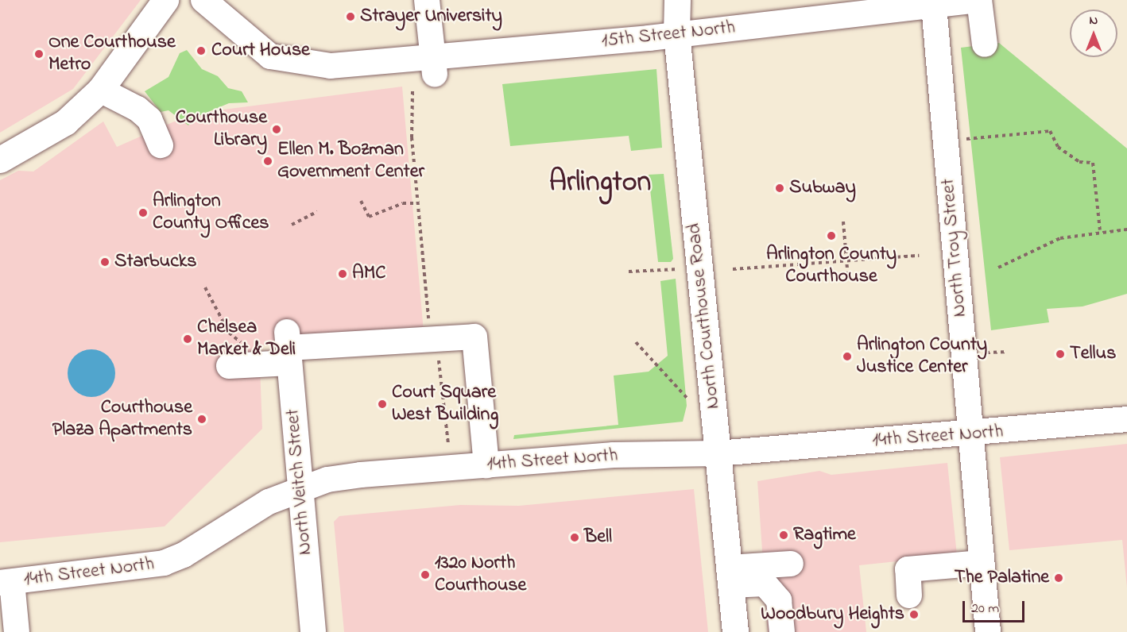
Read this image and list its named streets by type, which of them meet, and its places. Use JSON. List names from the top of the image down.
{
  "streets": {
    "main road": ["North Courthouse Road"],
    "street": [
      "15th Street North",
      "North Troy Street",
      "14th Street North",
      "North Veitch Street"
    ]
  },
  "crossings": [
    ["15th Street North", "North Troy Street"],
    ["15th Street North", "North Courthouse Road"],
    ["North Troy Street", "14th Street North"],
    ["North Courthouse Road", "14th Street North"],
    ["14th Street North", "North Veitch Street"]
  ],
  "districts": ["Arlington"],
  "places": [
    "Strayer University",
    "Court House",
    "One Courthouse Metro",
    "Courthouse Library",
    "Ellen M. Bozman Government Center",
    "Subway",
    "Arlington County Offices",
    "Arlington County Courthouse",
    "Starbucks",
    "AMC",
    "Chelsea Market & Deli",
    "Tellus",
    "Arlington County Justice Center",
    "Court Square West Building",
    "Courthouse Plaza Apartments",
    "Ragtime",
    "Bell",
    "1320 North Courthouse",
    "The Palatine",
    "Woodbury Heights"
  ],
  "scale_bar": "20 m",
  "north": "top"
}
